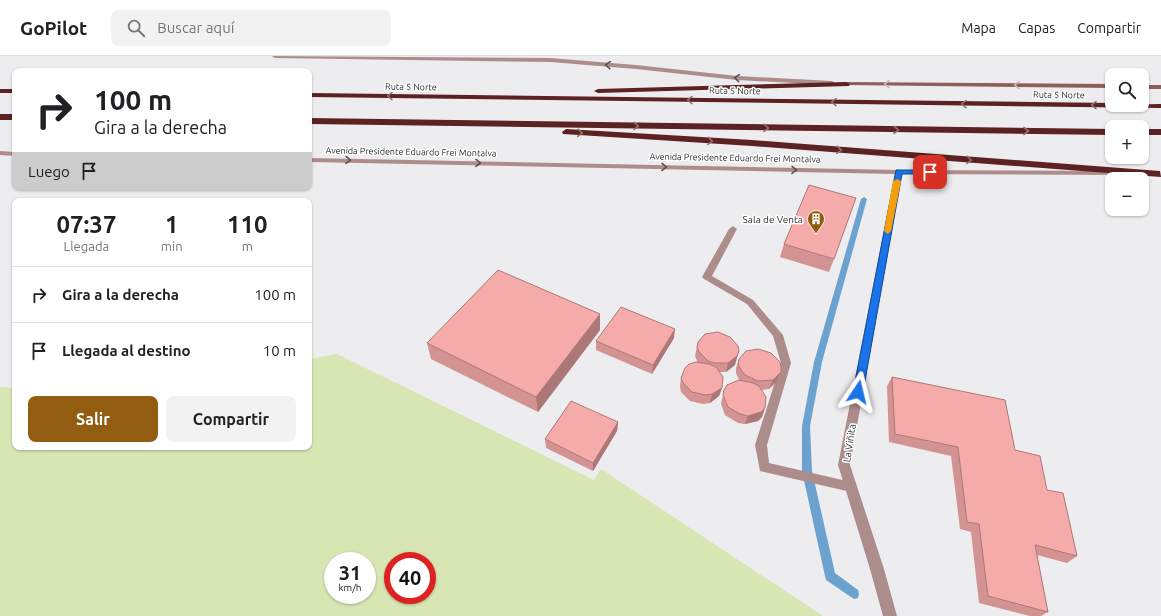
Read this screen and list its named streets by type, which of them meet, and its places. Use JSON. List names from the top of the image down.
{
  "streets": {
    "highway": ["Ruta 5 Norte"],
    "street": ["Avenida Presidente Eduardo Frei Montalva", "La Viñita"]
  },
  "crossings": [
    ["Avenida Presidente Eduardo Frei Montalva", "La Viñita"]
  ],
  "one_way": ["Avenida Presidente Eduardo Frei Montalva"],
  "places": {
    "building": ["Sala de Venta"]
  },
  "page": {
    "header": "GoPilot",
    "search": "Buscar aquí",
    "nav": ["Mapa", "Capas", "Compartir"],
    "map_buttons": ["+", "−"],
    "turn": ["100 m", "Gira a la derecha"],
    "then": "Luego",
    "eta": [
      "07:37",
      "Llegada",
      "1",
      "min",
      "110",
      "m"
    ],
    "list": [
      {
        "name": "Gira a la derecha",
        "value": "100 m"
      },
      {
        "name": "Llegada al destino",
        "value": "10 m"
      }
    ],
    "buttons": ["Salir", "Compartir"],
    "speed": "31 km/h",
    "limit": "40"
  }
}
